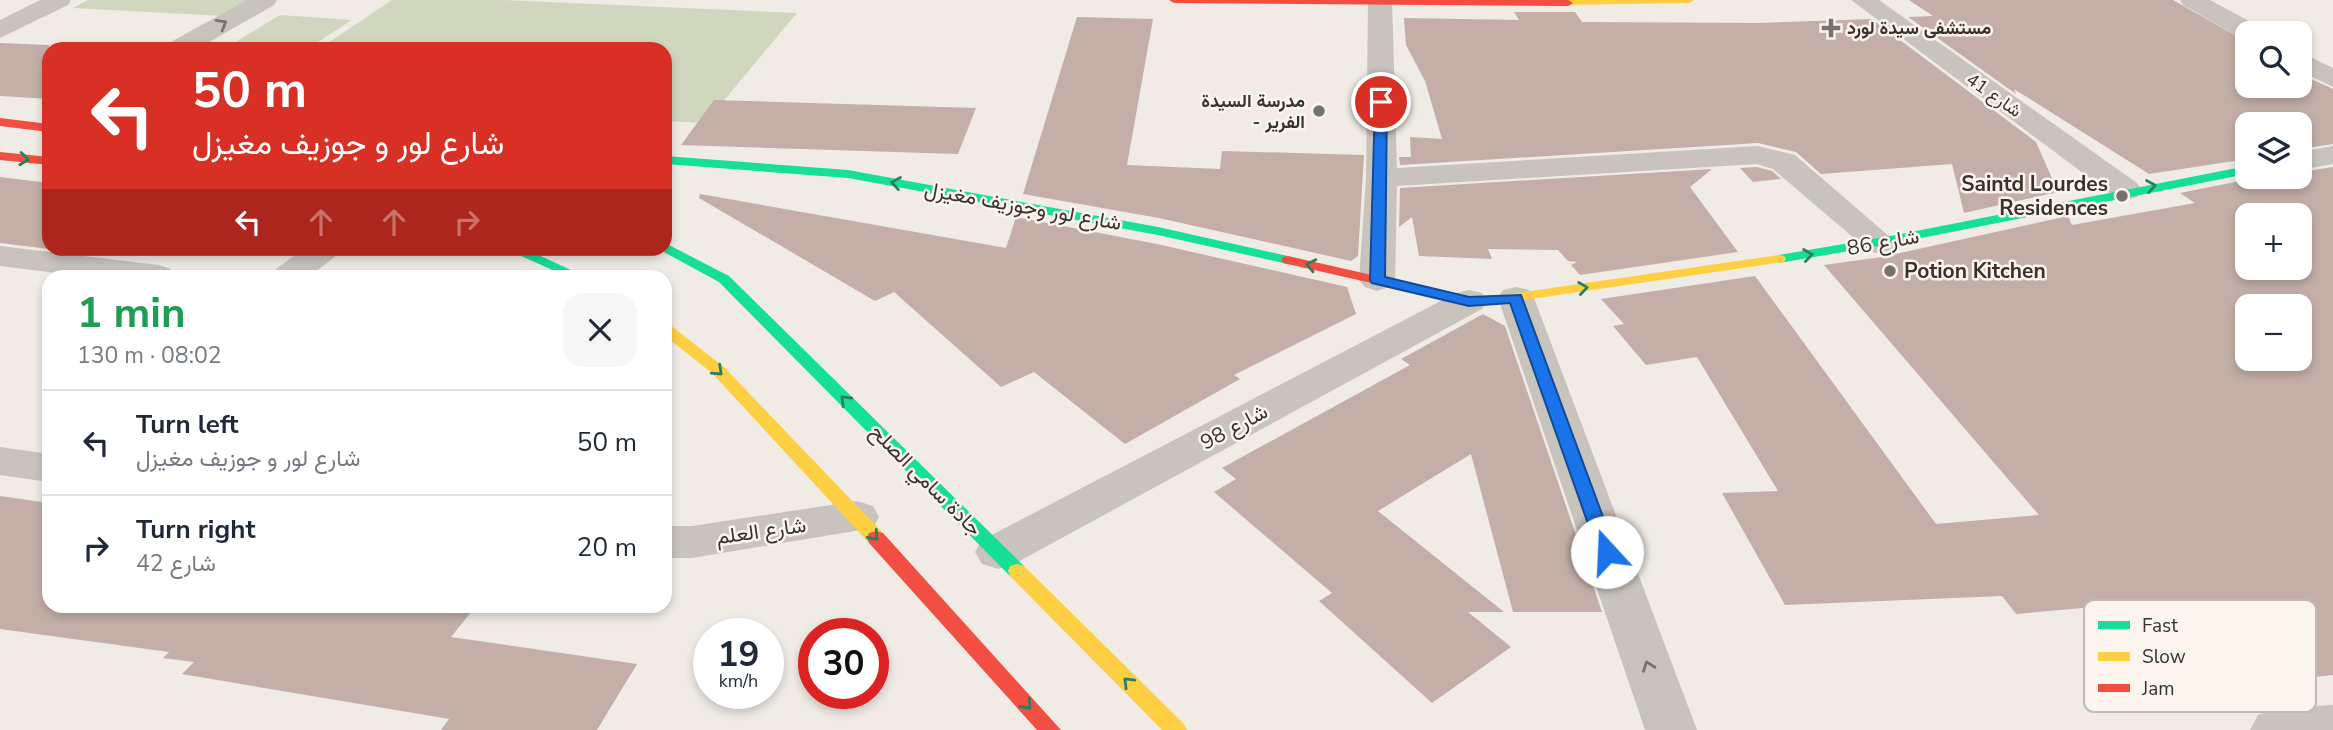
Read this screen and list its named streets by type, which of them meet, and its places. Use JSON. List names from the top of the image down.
{
  "streets": {
    "main road": ["شارع لور وجوزيف مغيزل", "شارع 86", "جادة سامي الصلح"],
    "street": ["شارع 41", "شارع 98", "شارع العلم"]
  },
  "crossings": [
    ["شارع 41", "شارع 86"],
    ["شارع لور وجوزيف مغيزل", "شارع 86"],
    ["شارع لور وجوزيف مغيزل", "شارع 98"],
    ["شارع 86", "شارع 98"],
    ["شارع 98", "جادة سامي الصلح"]
  ],
  "one_way": ["شارع لور وجوزيف مغيزل", "شارع 86"],
  "places": {
    "health": ["مستشفى سيدة لورد"],
    "other": ["مدرسة السيدة - الفرير", "Saintd Lourdes Residences", "Potion Kitchen"]
  },
  "legend": ["Fast", "Slow", "Jam"],
  "page": {
    "map_buttons": ["+", "−"],
    "turn": ["50 m", "شارع لور و جوزيف مغيزل"],
    "heading": ["1 min", "130 m · 08:02"],
    "list": [
      {
        "name": "Turn left",
        "note": "شارع لور و جوزيف مغيزل",
        "value": "50 m"
      },
      {
        "name": "Turn right",
        "note": "شارع 42",
        "value": "20 m"
      }
    ],
    "speed": "19 km/h",
    "limit": "30"
  }
}
